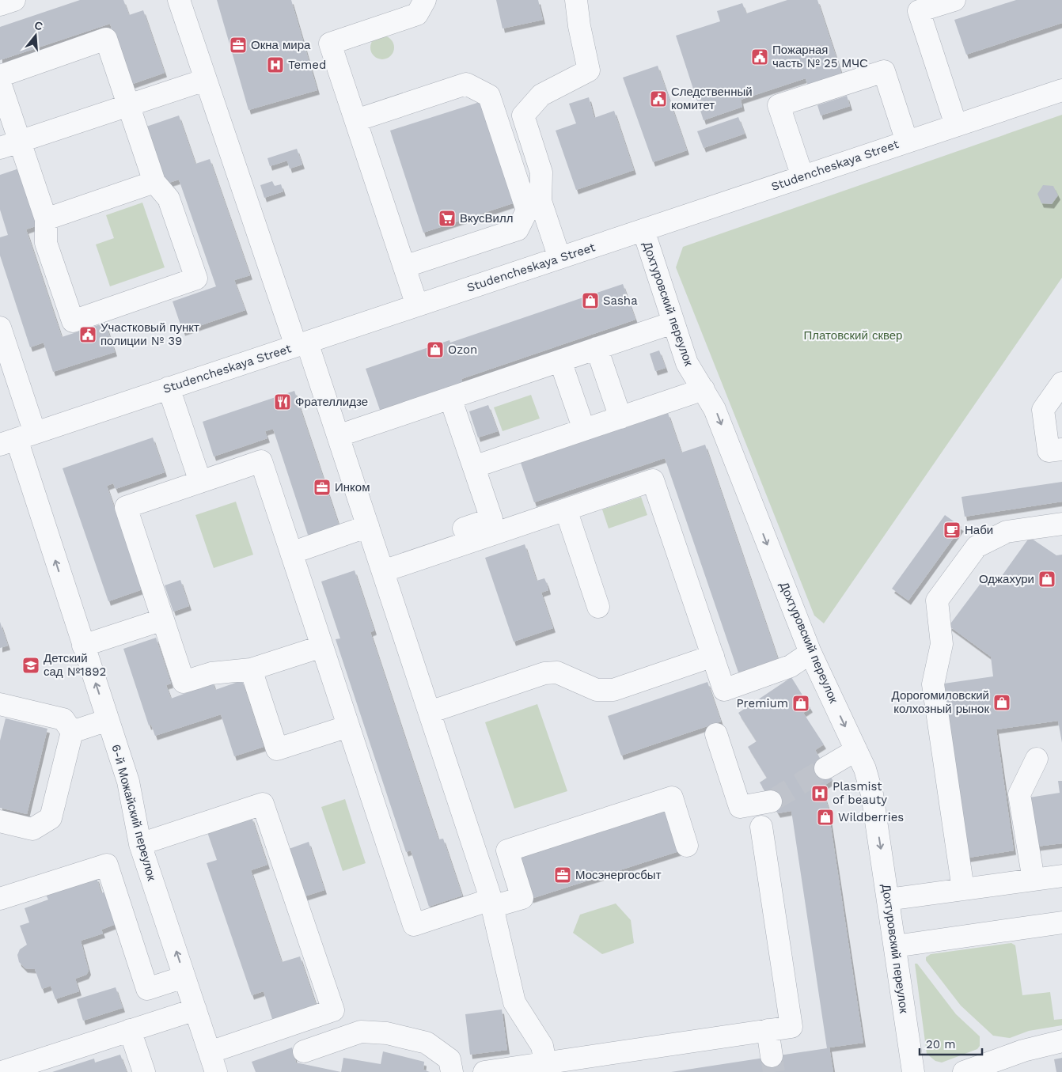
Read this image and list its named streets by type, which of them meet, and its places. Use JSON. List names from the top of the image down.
{
  "streets": {
    "street": ["Studencheskaya Street", "Дохтуровский переулок", "6-й Можайский переулок"]
  },
  "crossings": [
    ["Studencheskaya Street", "Дохтуровский переулок"],
    ["Studencheskaya Street", "6-й Можайский переулок"]
  ],
  "one_way": ["Дохтуровский переулок", "6-й Можайский переулок"],
  "parks": ["Платовский сквер"],
  "places": {
    "office": ["Окна мира", "Инком", "Мосэнергосбыт"],
    "public building": ["Пожарная часть № 25 МЧС", "Следственный комитет", "Участковый пункт полиции № 39"],
    "hospital": ["Temed", "Plasmist of beauty"],
    "supermarket": ["ВкусВилл"],
    "shop": [
      "Sasha",
      "Ozon",
      "Оджахури",
      "Дорогомиловский колхозный рынок",
      "Premium",
      "Wildberries"
    ],
    "restaurant": ["Фрателлидзе"],
    "cafe": ["Наби"],
    "school or university": ["Детский сад №1892"]
  },
  "scale_bar": "20 m",
  "north": "top"
}
